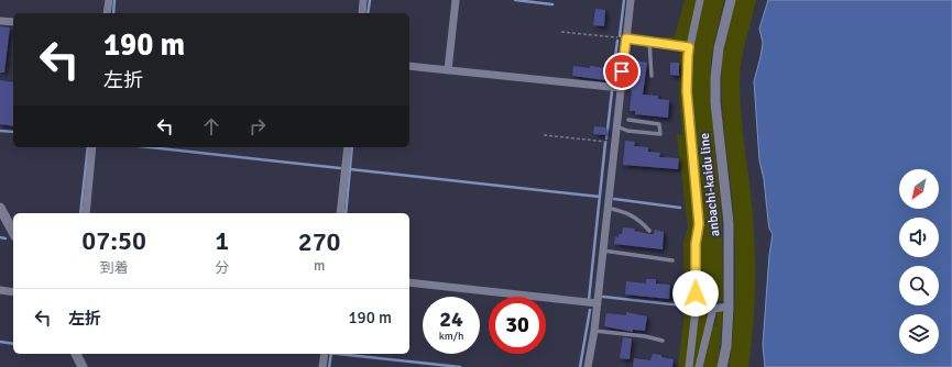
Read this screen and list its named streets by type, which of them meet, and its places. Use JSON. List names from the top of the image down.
{
  "streets": {
    "main road": ["anbachi-kaidu line"]
  },
  "north": "bottom left",
  "page": {
    "turn": ["190 m", "左折"],
    "eta": [
      "07:50",
      "到着",
      "1",
      "分",
      "270",
      "m"
    ],
    "list": [
      {
        "name": "左折",
        "value": "190 m"
      }
    ],
    "speed": "24 km/h",
    "limit": "30"
  }
}
